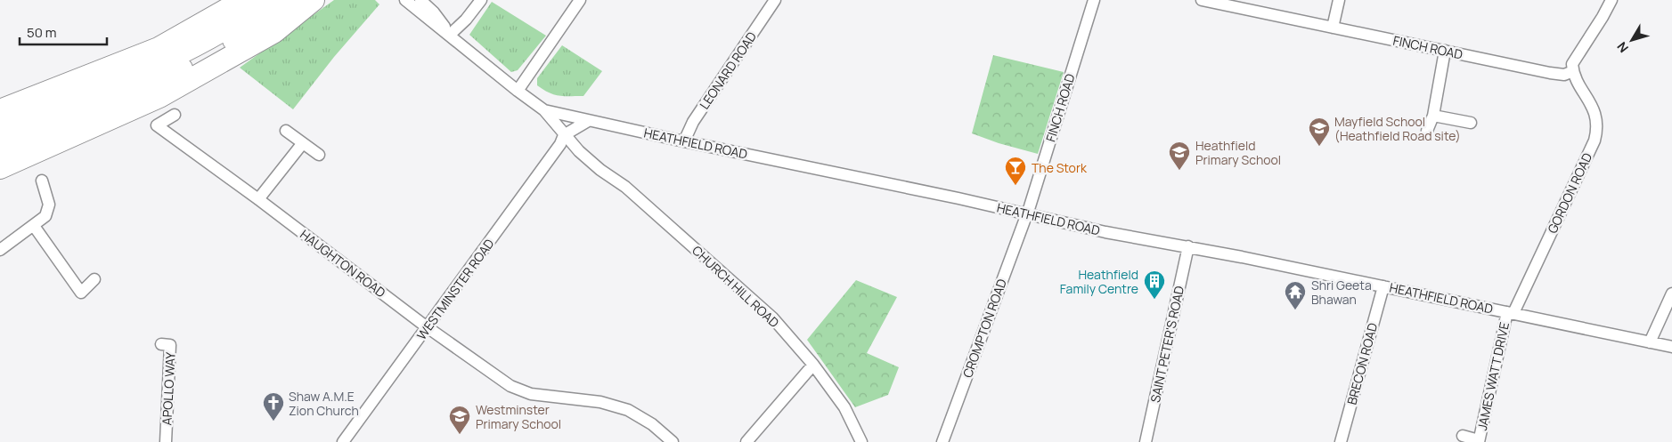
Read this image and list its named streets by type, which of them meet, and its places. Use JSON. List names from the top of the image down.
{
  "streets": {
    "street": [
      "FINCH ROAD",
      "LEONARD ROAD",
      "HEATHFIELD ROAD",
      "GORDON ROAD",
      "HAUGHTON ROAD",
      "CHURCH HILL ROAD",
      "WESTMINSTER ROAD",
      "CROMPTON ROAD",
      "SAINT PETER'S ROAD",
      "BRECON ROAD",
      "JAMES WATT DRIVE",
      "APOLLO WAY"
    ]
  },
  "crossings": [
    ["FINCH ROAD", "HEATHFIELD ROAD"],
    ["FINCH ROAD", "GORDON ROAD"],
    ["FINCH ROAD", "CROMPTON ROAD"],
    ["LEONARD ROAD", "HEATHFIELD ROAD"],
    ["HEATHFIELD ROAD", "GORDON ROAD"],
    ["HEATHFIELD ROAD", "WESTMINSTER ROAD"],
    ["HEATHFIELD ROAD", "CROMPTON ROAD"],
    ["HEATHFIELD ROAD", "SAINT PETER'S ROAD"],
    ["HEATHFIELD ROAD", "BRECON ROAD"],
    ["HEATHFIELD ROAD", "JAMES WATT DRIVE"],
    ["GORDON ROAD", "JAMES WATT DRIVE"],
    ["HAUGHTON ROAD", "WESTMINSTER ROAD"],
    ["CHURCH HILL ROAD", "WESTMINSTER ROAD"]
  ],
  "places": {
    "school or university": ["Mayfield School (Heathfield Road site)", "Heathfield Primary School", "Westminster Primary School"],
    "bar": ["The Stork"],
    "building": ["Heathfield Family Centre"],
    "temple": ["Shri Geeta Bhawan"],
    "church": ["Shaw A.M.E Zion Church"]
  },
  "scale_bar": "50 m",
  "north": "bottom left"
}
